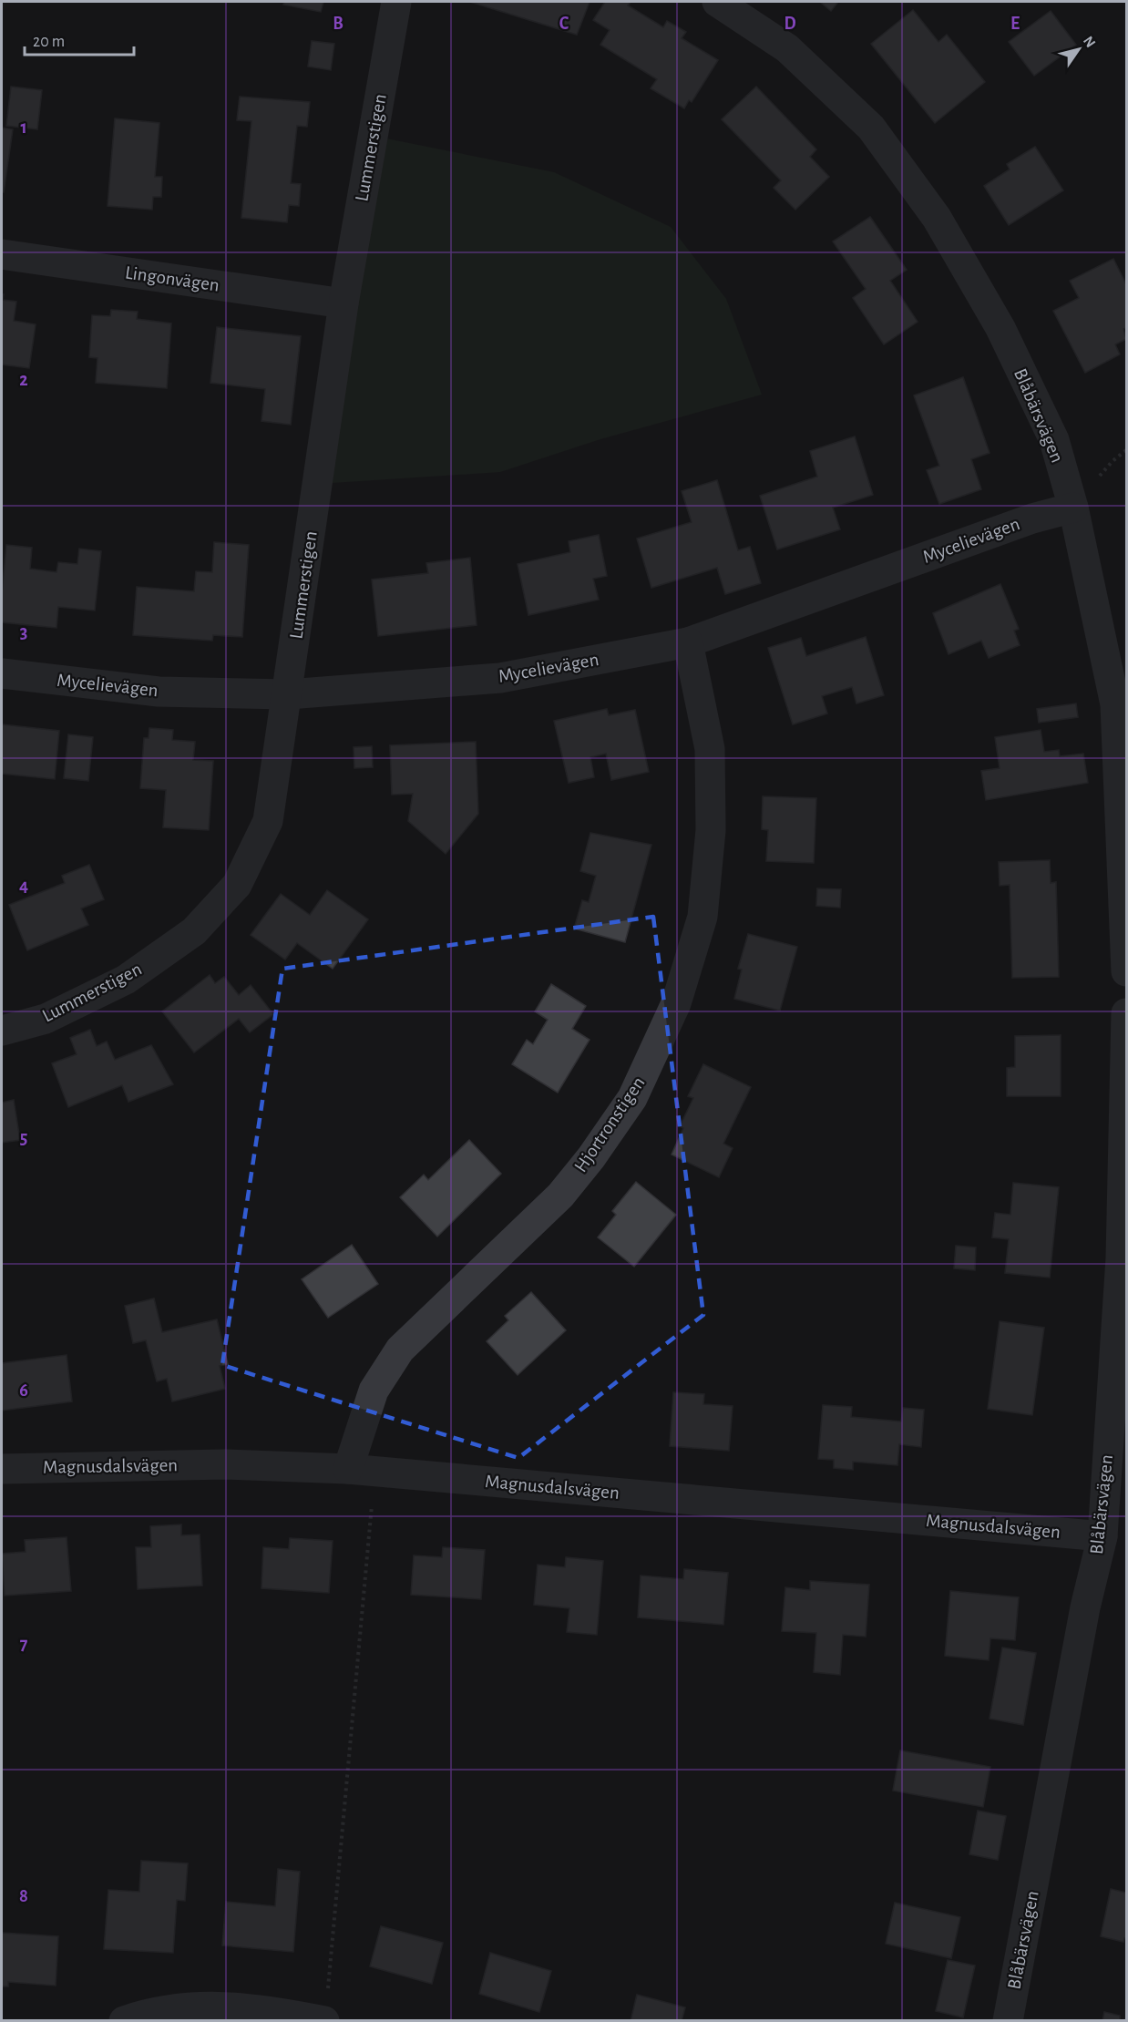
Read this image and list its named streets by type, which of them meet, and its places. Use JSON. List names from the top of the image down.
{
  "streets": {
    "street": [
      "Lummerstigen",
      "Lingonvägen",
      "Blåbärsvägen",
      "Mycelievägen",
      "Hjortronstigen",
      "Magnusdalsvägen"
    ]
  },
  "crossings": [
    ["Lummerstigen", "Lingonvägen"],
    ["Lummerstigen", "Mycelievägen"],
    ["Blåbärsvägen", "Mycelievägen"],
    ["Blåbärsvägen", "Magnusdalsvägen"],
    ["Mycelievägen", "Hjortronstigen"],
    ["Hjortronstigen", "Magnusdalsvägen"]
  ],
  "scale_bar": "20 m",
  "north": "top right",
  "grid": {
    "columns": [
      "B",
      "C",
      "D",
      "E"
    ],
    "rows": [
      "1",
      "2",
      "3",
      "4",
      "5",
      "6",
      "7",
      "8"
    ]
  }
}
